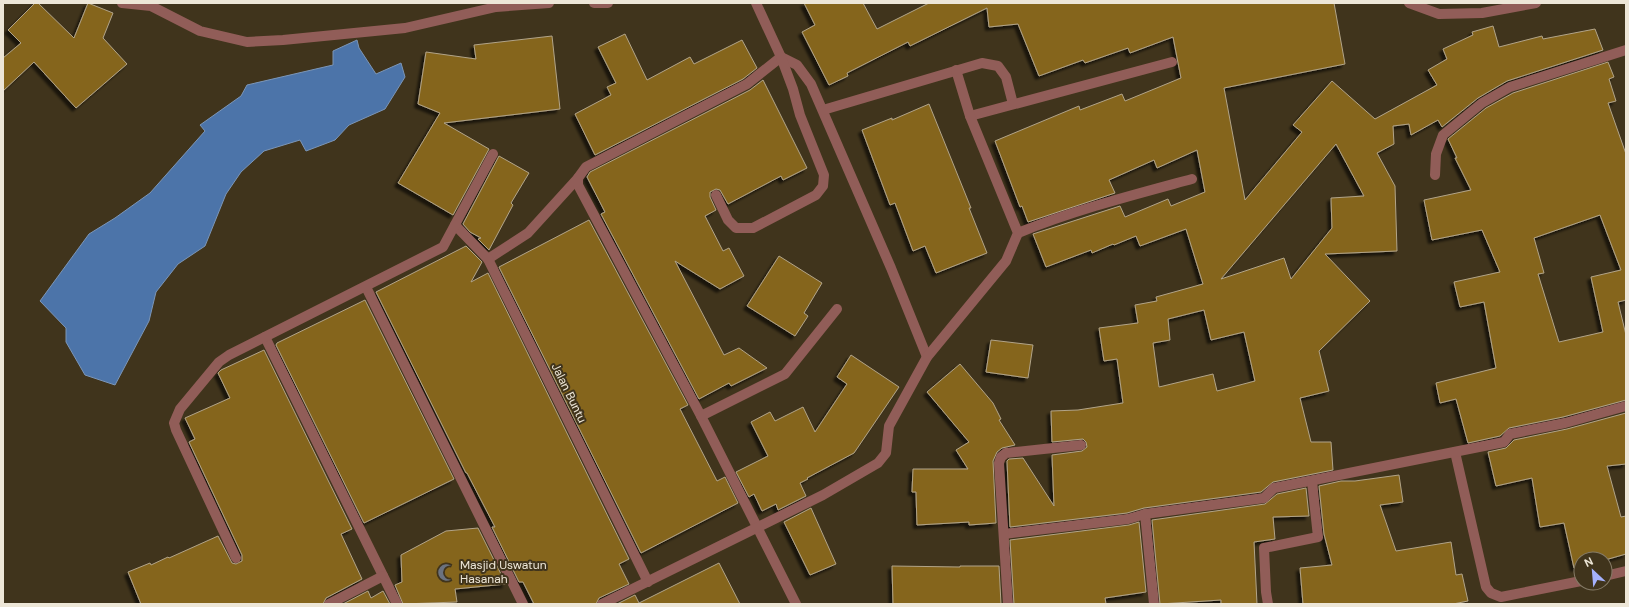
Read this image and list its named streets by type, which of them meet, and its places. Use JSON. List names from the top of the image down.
{
  "streets": {
    "street": ["Jalan Buntu"]
  },
  "places": {
    "mosque": ["Masjid Uswatun Hasanah"]
  },
  "north": "top left"
}
